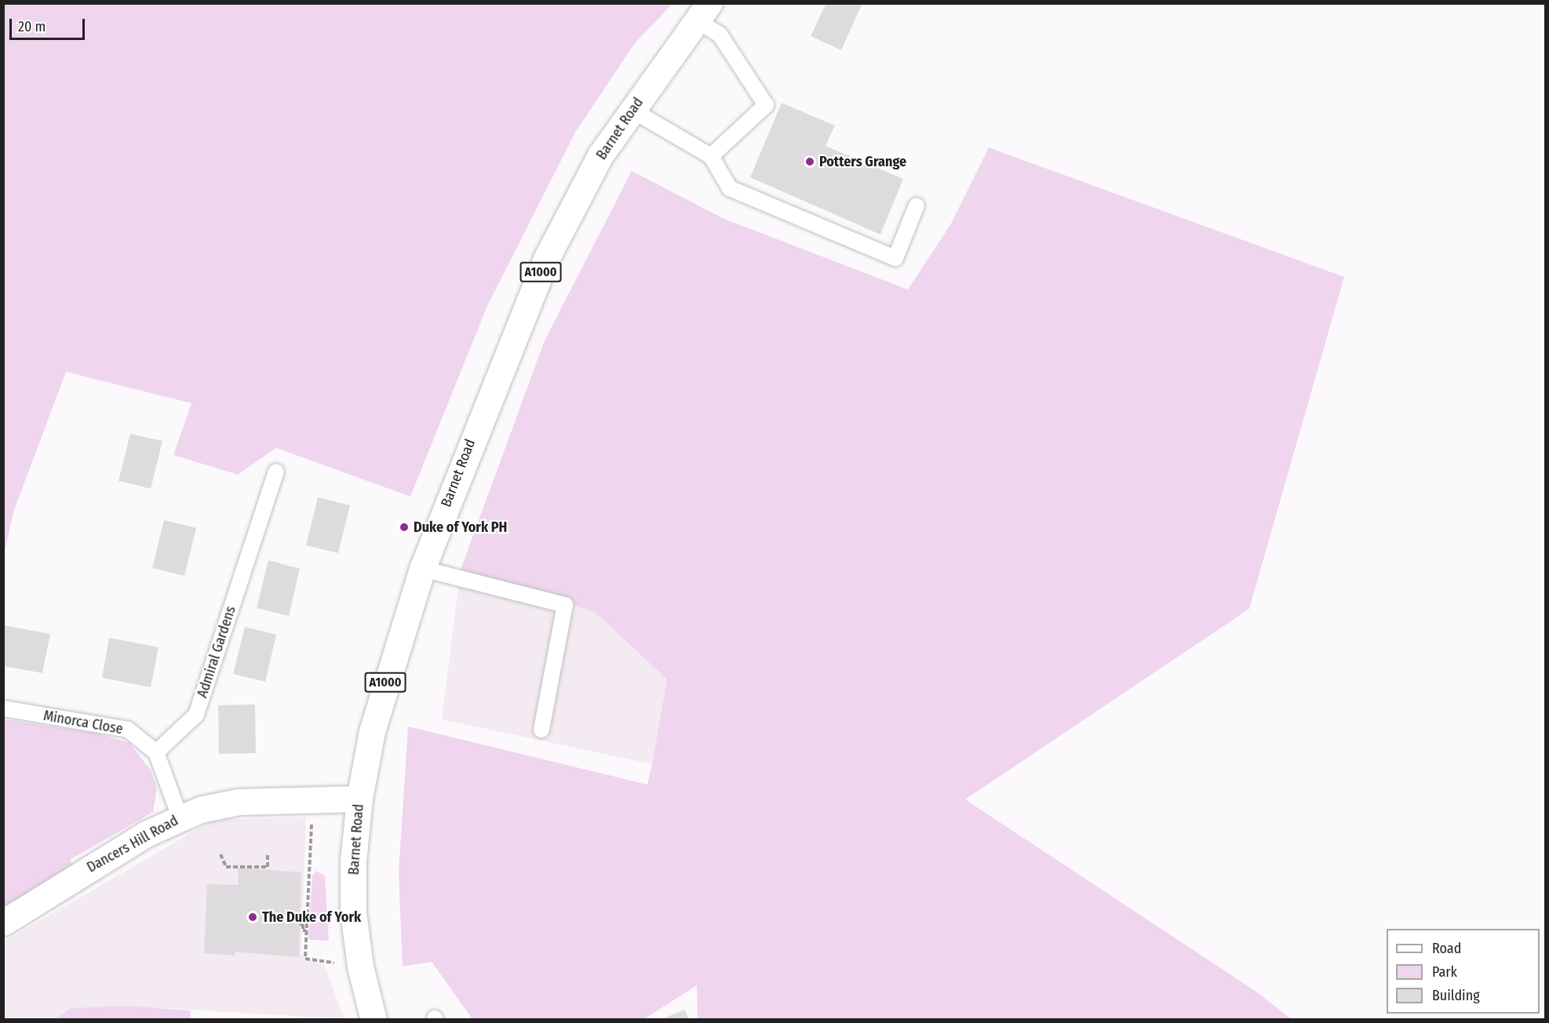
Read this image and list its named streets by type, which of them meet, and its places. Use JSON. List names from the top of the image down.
{
  "streets": {
    "main road": ["Barnet Road", "A1000", "Dancers Hill Road"],
    "lane": ["Admiral Gardens", "Minorca Close"]
  },
  "crossings": [
    ["Barnet Road", "Dancers Hill Road"],
    ["Admiral Gardens", "Minorca Close"]
  ],
  "places": ["Potters Grange", "Duke of York PH", "The Duke of York"],
  "legend": ["Road", "Park", "Building"],
  "scale_bar": "20 m"
}
